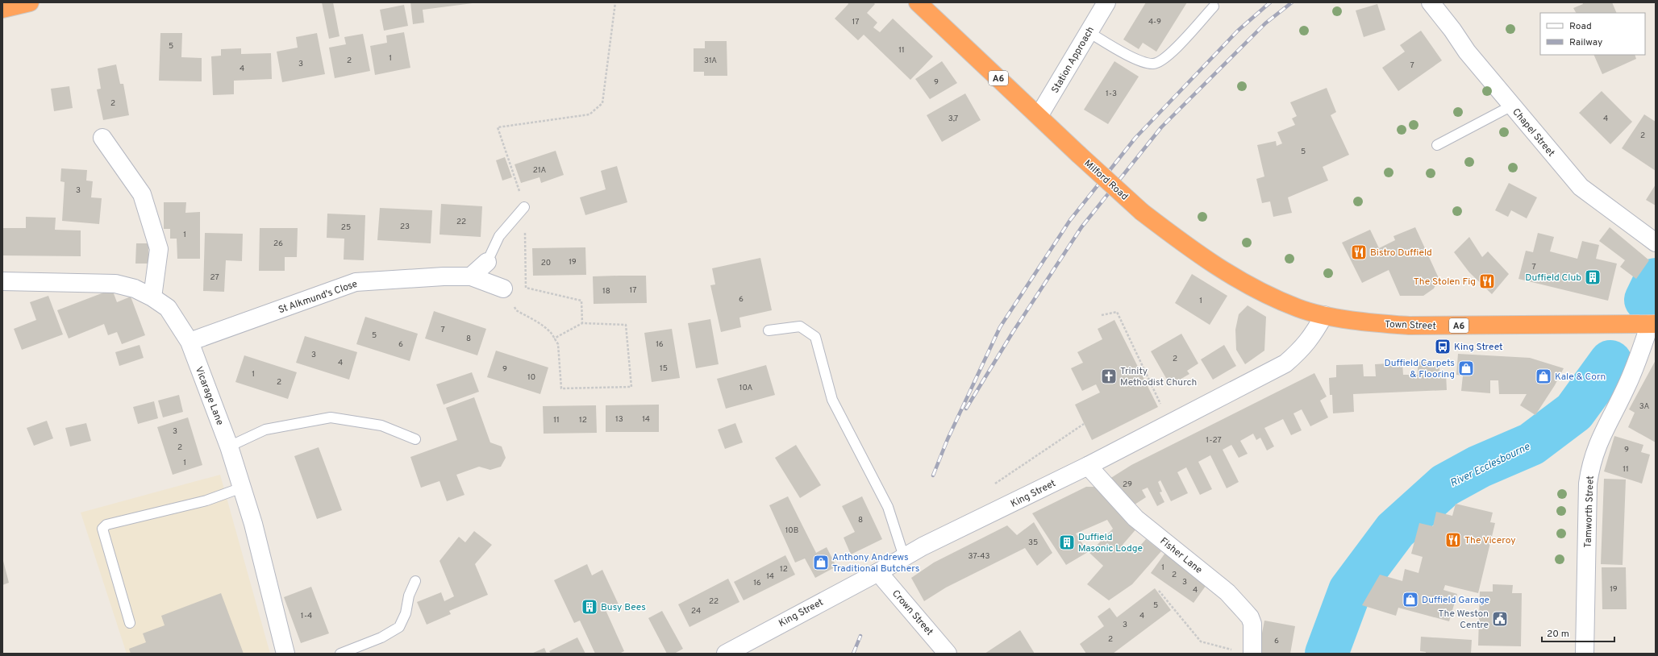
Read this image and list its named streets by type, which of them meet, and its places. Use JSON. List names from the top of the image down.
{
  "streets": {
    "highway": ["A6", "Milford Road", "Town Street"],
    "street": [
      "Station Approach",
      "Chapel Street",
      "St Alkmund's Close",
      "Vicarage Lane",
      "King Street",
      "Tamworth Street",
      "Fisher Lane",
      "Crown Street"
    ]
  },
  "crossings": [
    ["Station Approach", "Milford Road"],
    ["Milford Road", "Town Street"],
    ["Milford Road", "King Street"],
    ["St Alkmund's Close", "Vicarage Lane"],
    ["Town Street", "King Street"],
    ["Town Street", "Tamworth Street"],
    ["King Street", "Fisher Lane"],
    ["King Street", "Crown Street"]
  ],
  "water": ["River Ecclesbourne"],
  "places": {
    "restaurant": ["Bistro Duffield", "The Stolen Fig", "The Viceroy"],
    "building": ["Duffield Club", "Duffield Masonic Lodge", "Busy Bees"],
    "bus stop": ["King Street"],
    "shop": [
      "Duffield Carpets & Flooring",
      "Kale & Corn",
      "Anthony Andrews Traditional Butchers",
      "Duffield Garage"
    ],
    "church": ["Trinity Methodist Church"],
    "public building": ["The Weston Centre"]
  },
  "house_numbers": [
    "17",
    "4-9",
    "5",
    "11",
    "1",
    "2",
    "31A",
    "3",
    "7",
    "4",
    "9",
    "1-3",
    "2",
    "3,7",
    "4",
    "2",
    "5",
    "21A",
    "3",
    "22",
    "23",
    "25",
    "1",
    "26",
    "19",
    "20",
    "7",
    "27",
    "17",
    "18",
    "6",
    "1",
    "7",
    "5",
    "8",
    "6",
    "16",
    "3",
    "2",
    "4",
    "15",
    "9",
    "1",
    "10",
    "2",
    "10A",
    "3A",
    "13",
    "14",
    "11",
    "12",
    "3",
    "1-27",
    "2",
    "9",
    "1",
    "11",
    "29",
    "8",
    "10B",
    "35",
    "37-43",
    "1",
    "12",
    "2",
    "14",
    "3",
    "16",
    "19",
    "4",
    "22",
    "5",
    "24",
    "1-4",
    "4",
    "3",
    "2",
    "6"
  ],
  "legend": ["Road", "Railway"],
  "scale_bar": "20 m"
}
